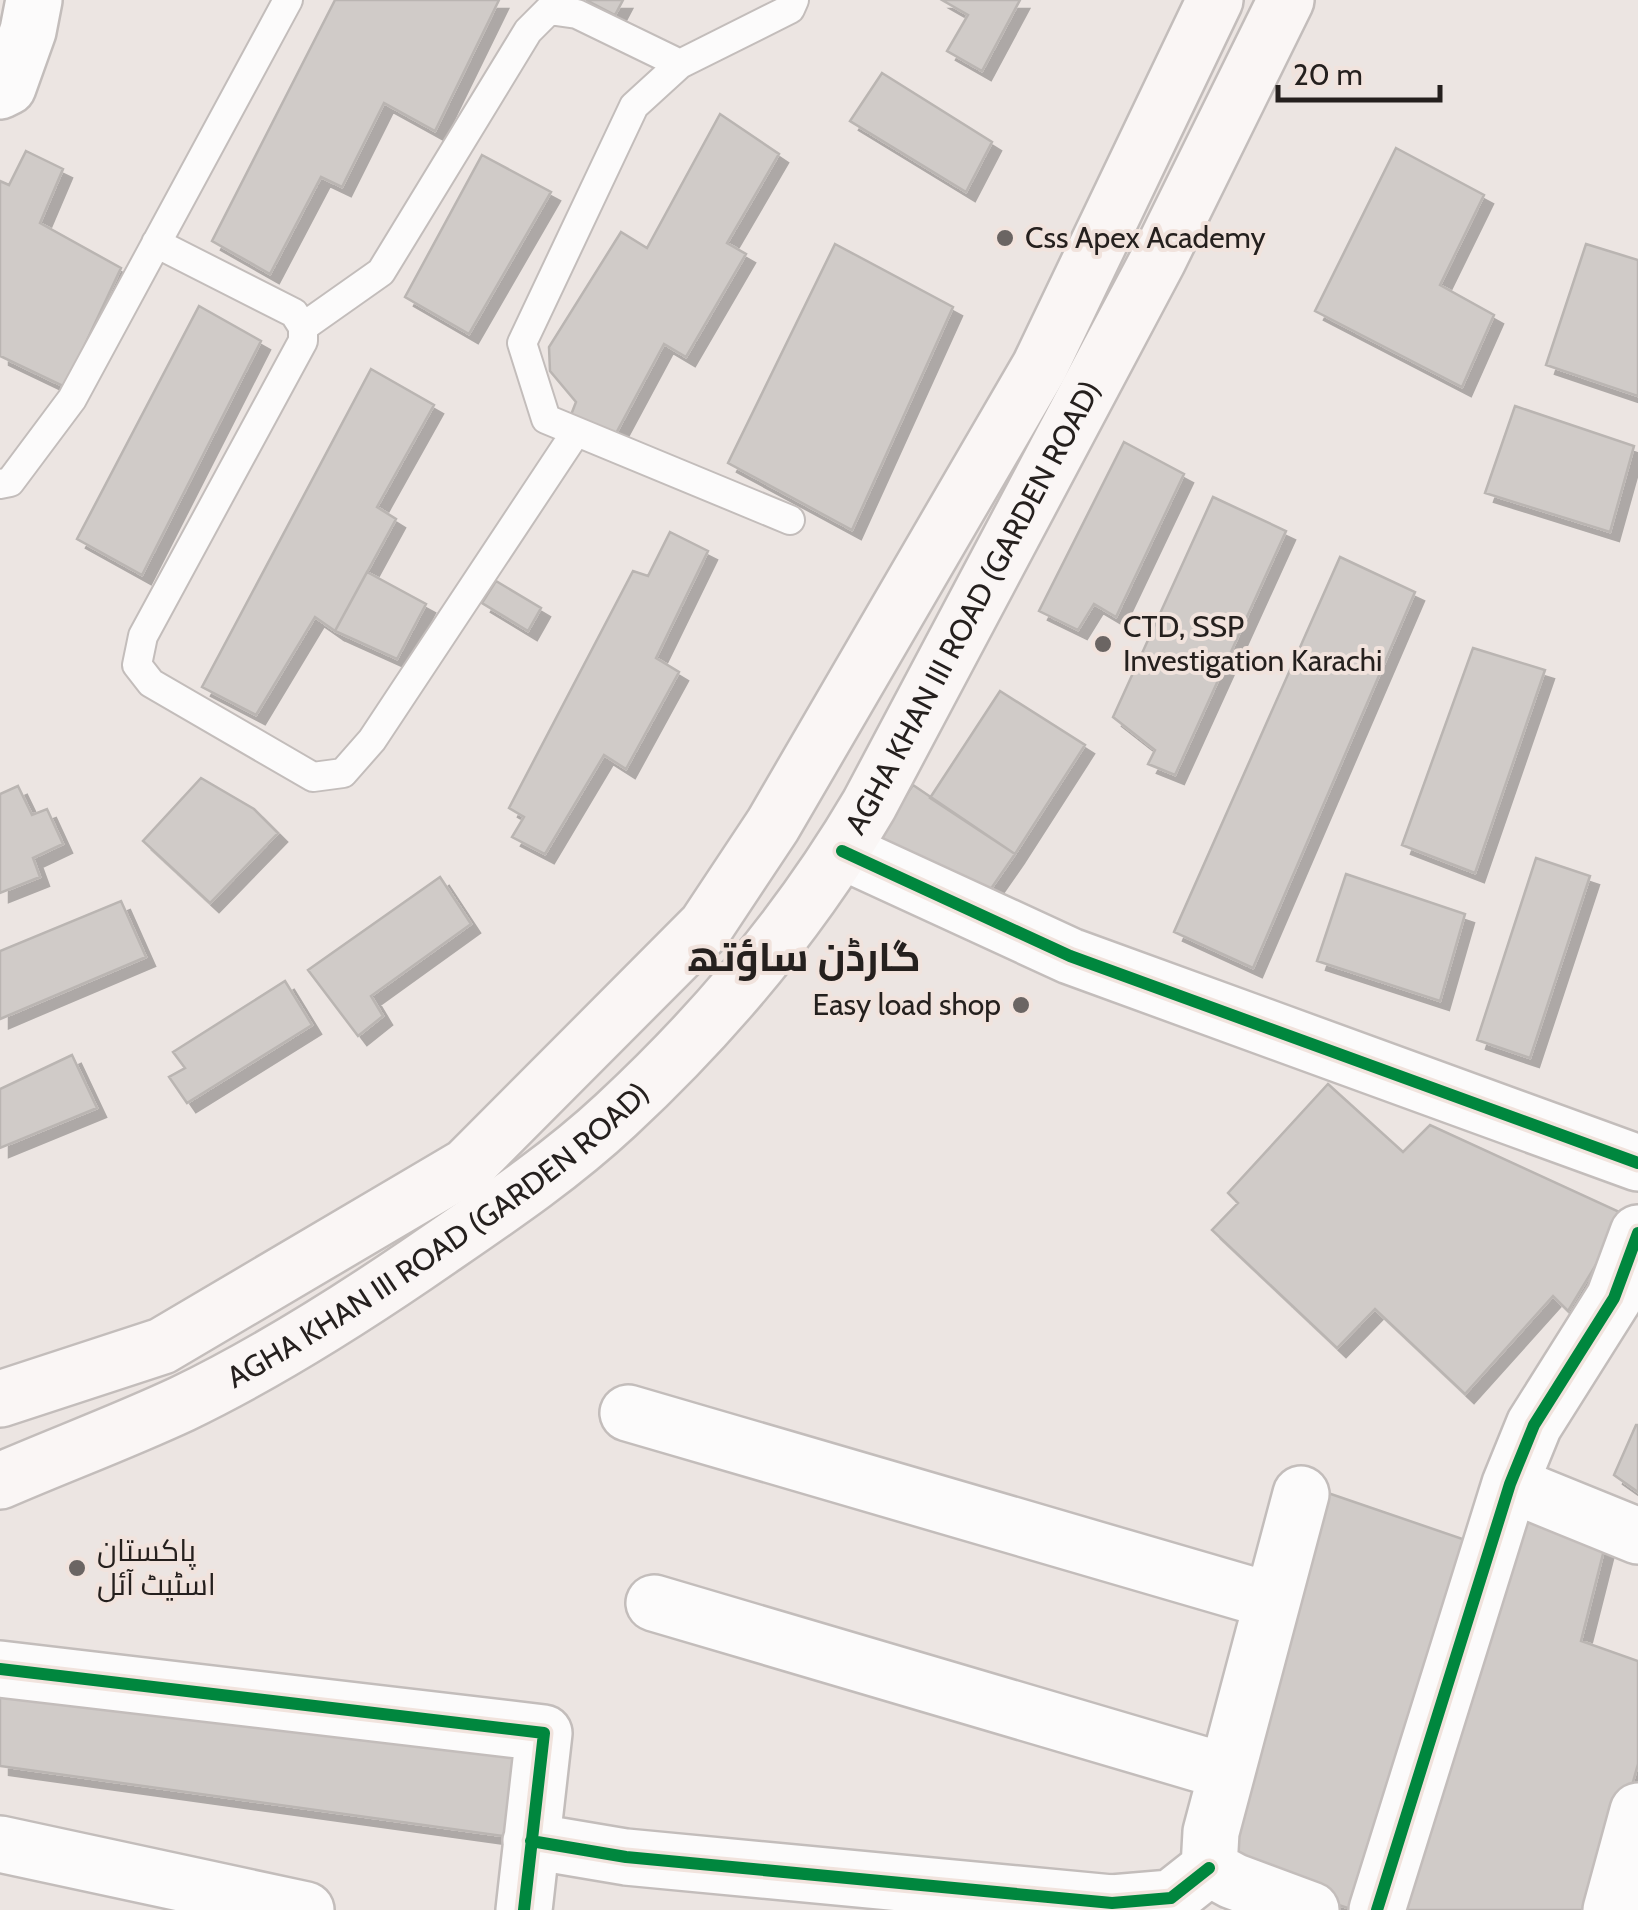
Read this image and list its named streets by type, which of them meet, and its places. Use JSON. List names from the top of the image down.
{
  "streets": {
    "main road": ["AGHA KHAN III ROAD (GARDEN ROAD)"]
  },
  "districts": ["گارڈن ساؤتھ"],
  "places": [
    "Css Apex Academy",
    "CTD, SSP Investigation Karachi",
    "Easy load shop",
    "پاکستان اسٹیٹ آئل"
  ],
  "scale_bar": "20 m"
}
